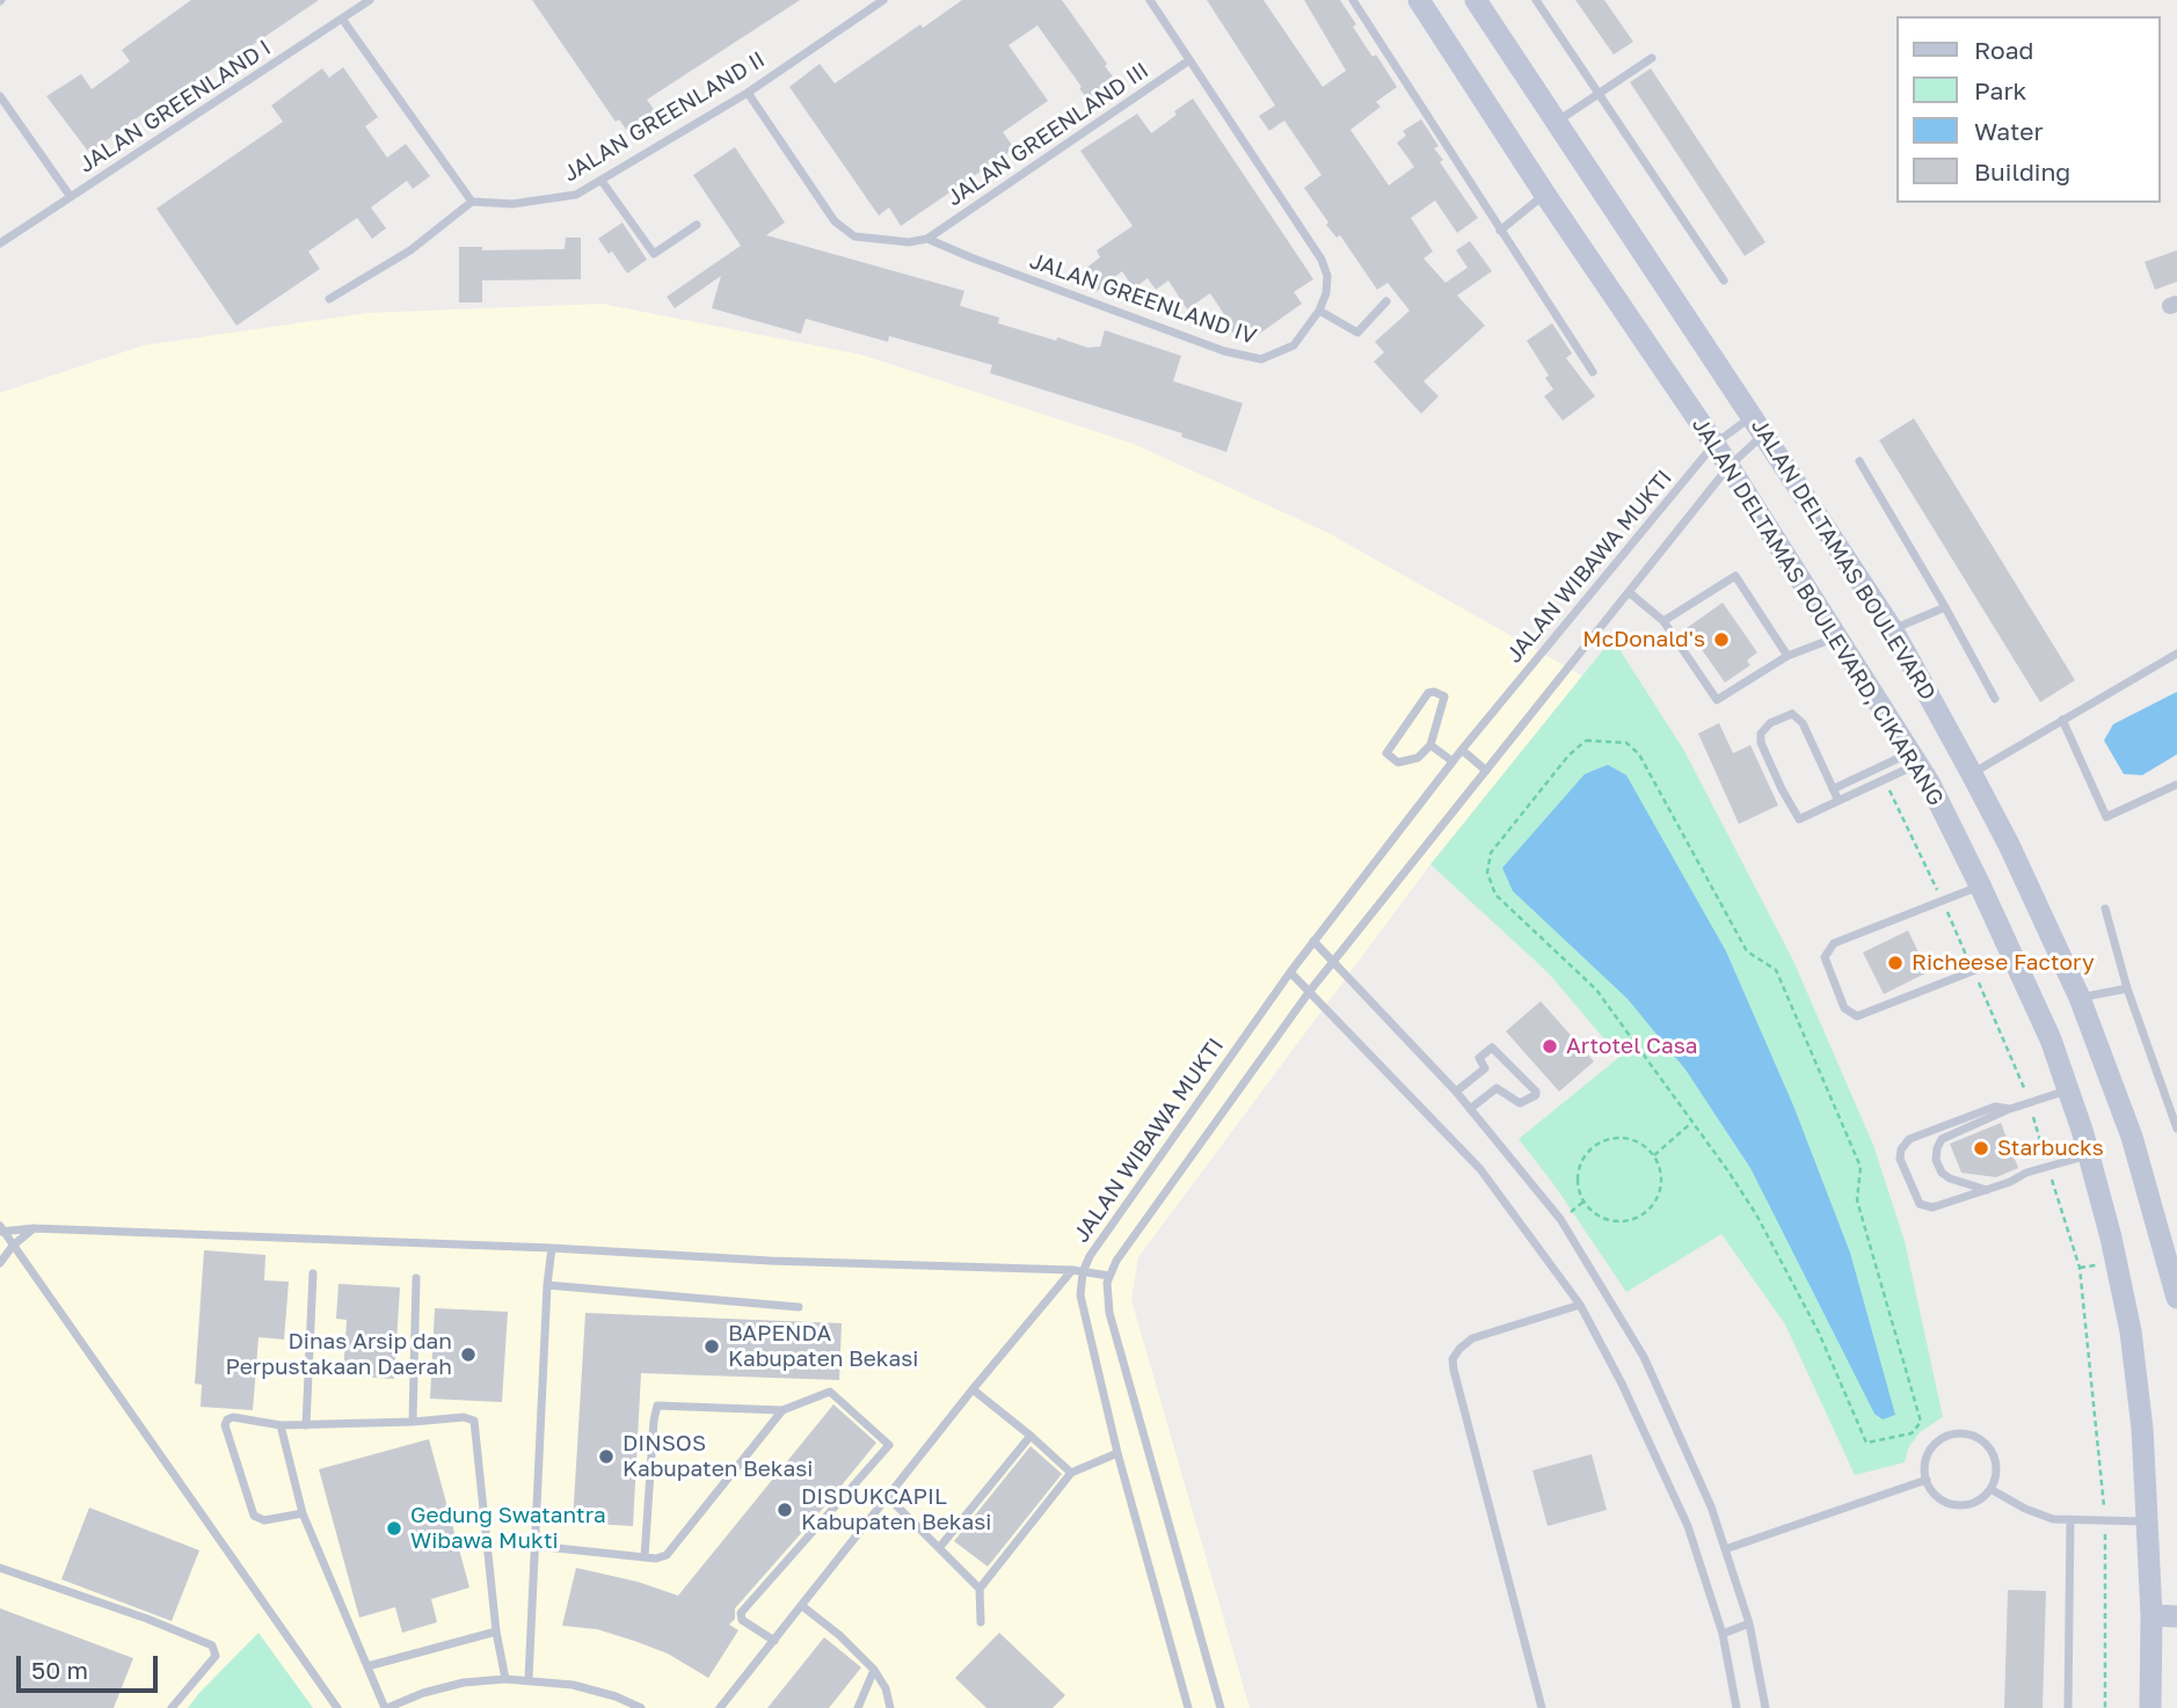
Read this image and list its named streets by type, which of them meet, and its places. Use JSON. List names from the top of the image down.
{
  "streets": {
    "street": ["JALAN DELTAMAS BOULEVARD", "JALAN DELTAMAS BOULEVARD, CIKARANG"],
    "lane": [
      "JALAN GREENLAND I",
      "JALAN GREENLAND II",
      "JALAN GREENLAND III",
      "JALAN GREENLAND IV",
      "JALAN WIBAWA MUKTI"
    ]
  },
  "crossings": [
    ["JALAN GREENLAND II", "JALAN GREENLAND IV"],
    ["JALAN GREENLAND III", "JALAN GREENLAND IV"],
    ["JALAN DELTAMAS BOULEVARD", "JALAN WIBAWA MUKTI"],
    ["JALAN WIBAWA MUKTI", "JALAN DELTAMAS BOULEVARD, CIKARANG"]
  ],
  "places": [
    "McDonald's",
    "Richeese Factory",
    "Artotel Casa",
    "Starbucks",
    "BAPENDA Kabupaten Bekasi",
    "Dinas Arsip dan Perpustakaan Daerah",
    "DINSOS Kabupaten Bekasi",
    "DISDUKCAPIL Kabupaten Bekasi",
    "Gedung Swatantra Wibawa Mukti"
  ],
  "legend": [
    "Road",
    "Park",
    "Water",
    "Building"
  ],
  "scale_bar": "50 m"
}
